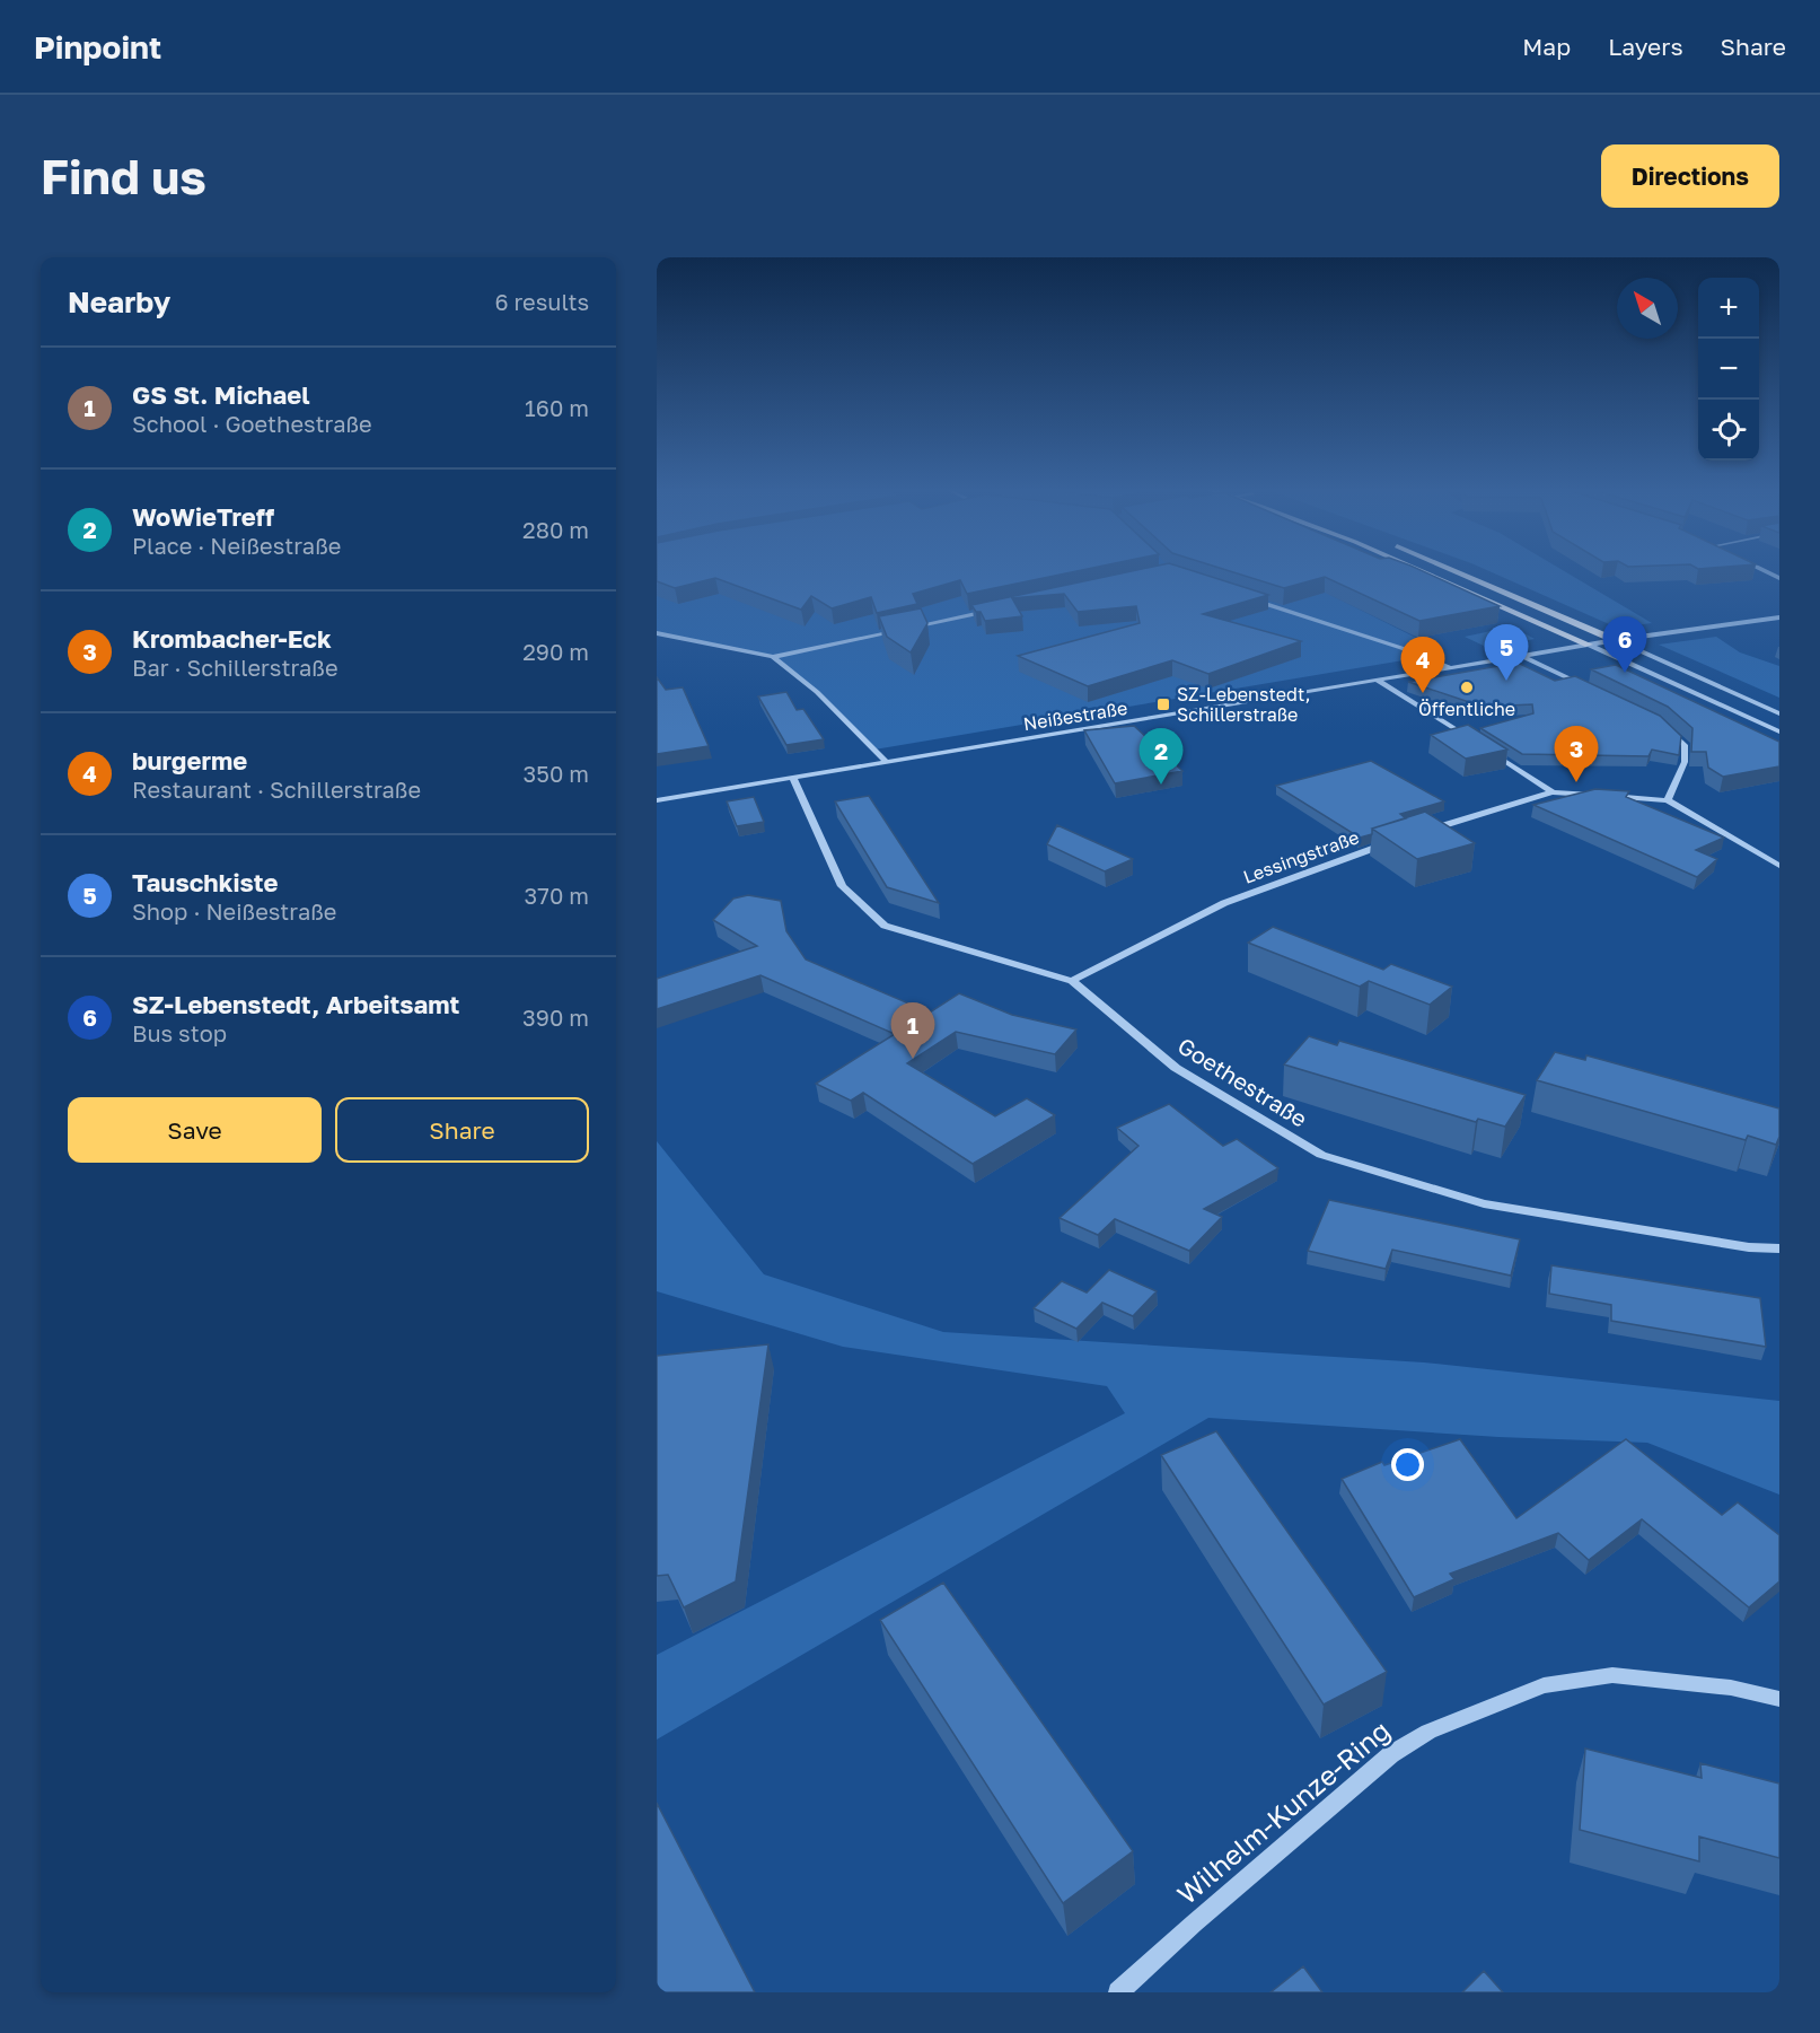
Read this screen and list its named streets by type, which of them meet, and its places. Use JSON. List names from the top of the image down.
{
  "streets": {
    "street": [
      "Neißestraße",
      "Lessingstraße",
      "Goethestraße",
      "Wilhelm-Kunze-Ring"
    ]
  },
  "crossings": [
    ["Neißestraße", "Goethestraße"],
    ["Lessingstraße", "Goethestraße"]
  ],
  "places": {
    "other": ["Öffentliche"],
    "transit": ["SZ-Lebenstedt, Schillerstraße"]
  },
  "north": "top left",
  "page": {
    "header": "Pinpoint",
    "nav": ["Map", "Layers", "Share"],
    "buttons": [
      "Directions",
      ["Save", "Share"]
    ],
    "title": "Find us",
    "heading": ["Nearby", "6 results"],
    "map_buttons": ["+", "−"],
    "list": [
      {
        "mark": "1",
        "name": "GS St. Michael",
        "note": "School · Goethestraße",
        "value": "160 m"
      },
      {
        "mark": "2",
        "name": "WoWieTreff",
        "note": "Place · Neißestraße",
        "value": "280 m"
      },
      {
        "mark": "3",
        "name": "Krombacher-Eck",
        "note": "Bar · Schillerstraße",
        "value": "290 m"
      },
      {
        "mark": "4",
        "name": "burgerme",
        "note": "Restaurant · Schillerstraße",
        "value": "350 m"
      },
      {
        "mark": "5",
        "name": "Tauschkiste",
        "note": "Shop · Neißestraße",
        "value": "370 m"
      },
      {
        "mark": "6",
        "name": "SZ-Lebenstedt, Arbeitsamt",
        "note": "Bus stop",
        "value": "390 m"
      }
    ],
    "pins": [
      "6",
      "5",
      "4",
      "3",
      "2",
      "1"
    ]
  }
}
